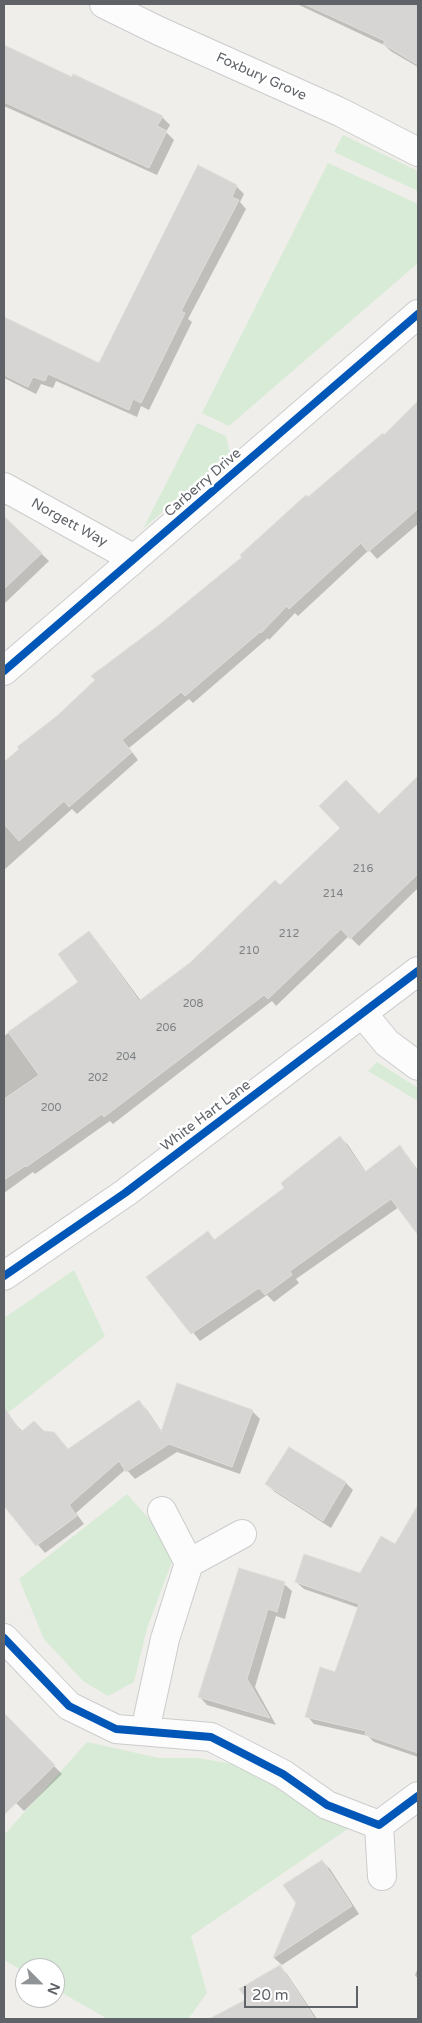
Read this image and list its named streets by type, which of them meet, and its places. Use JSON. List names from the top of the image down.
{
  "streets": {
    "street": [
      "Foxbury Grove",
      "Carberry Drive",
      "Norgett Way",
      "White Hart Lane"
    ]
  },
  "crossings": [
    ["Carberry Drive", "Norgett Way"]
  ],
  "house_numbers": [
    "216",
    "214",
    "212",
    "210",
    "208",
    "206",
    "204",
    "202",
    "200"
  ],
  "scale_bar": "20 m",
  "north": "bottom right"
}
